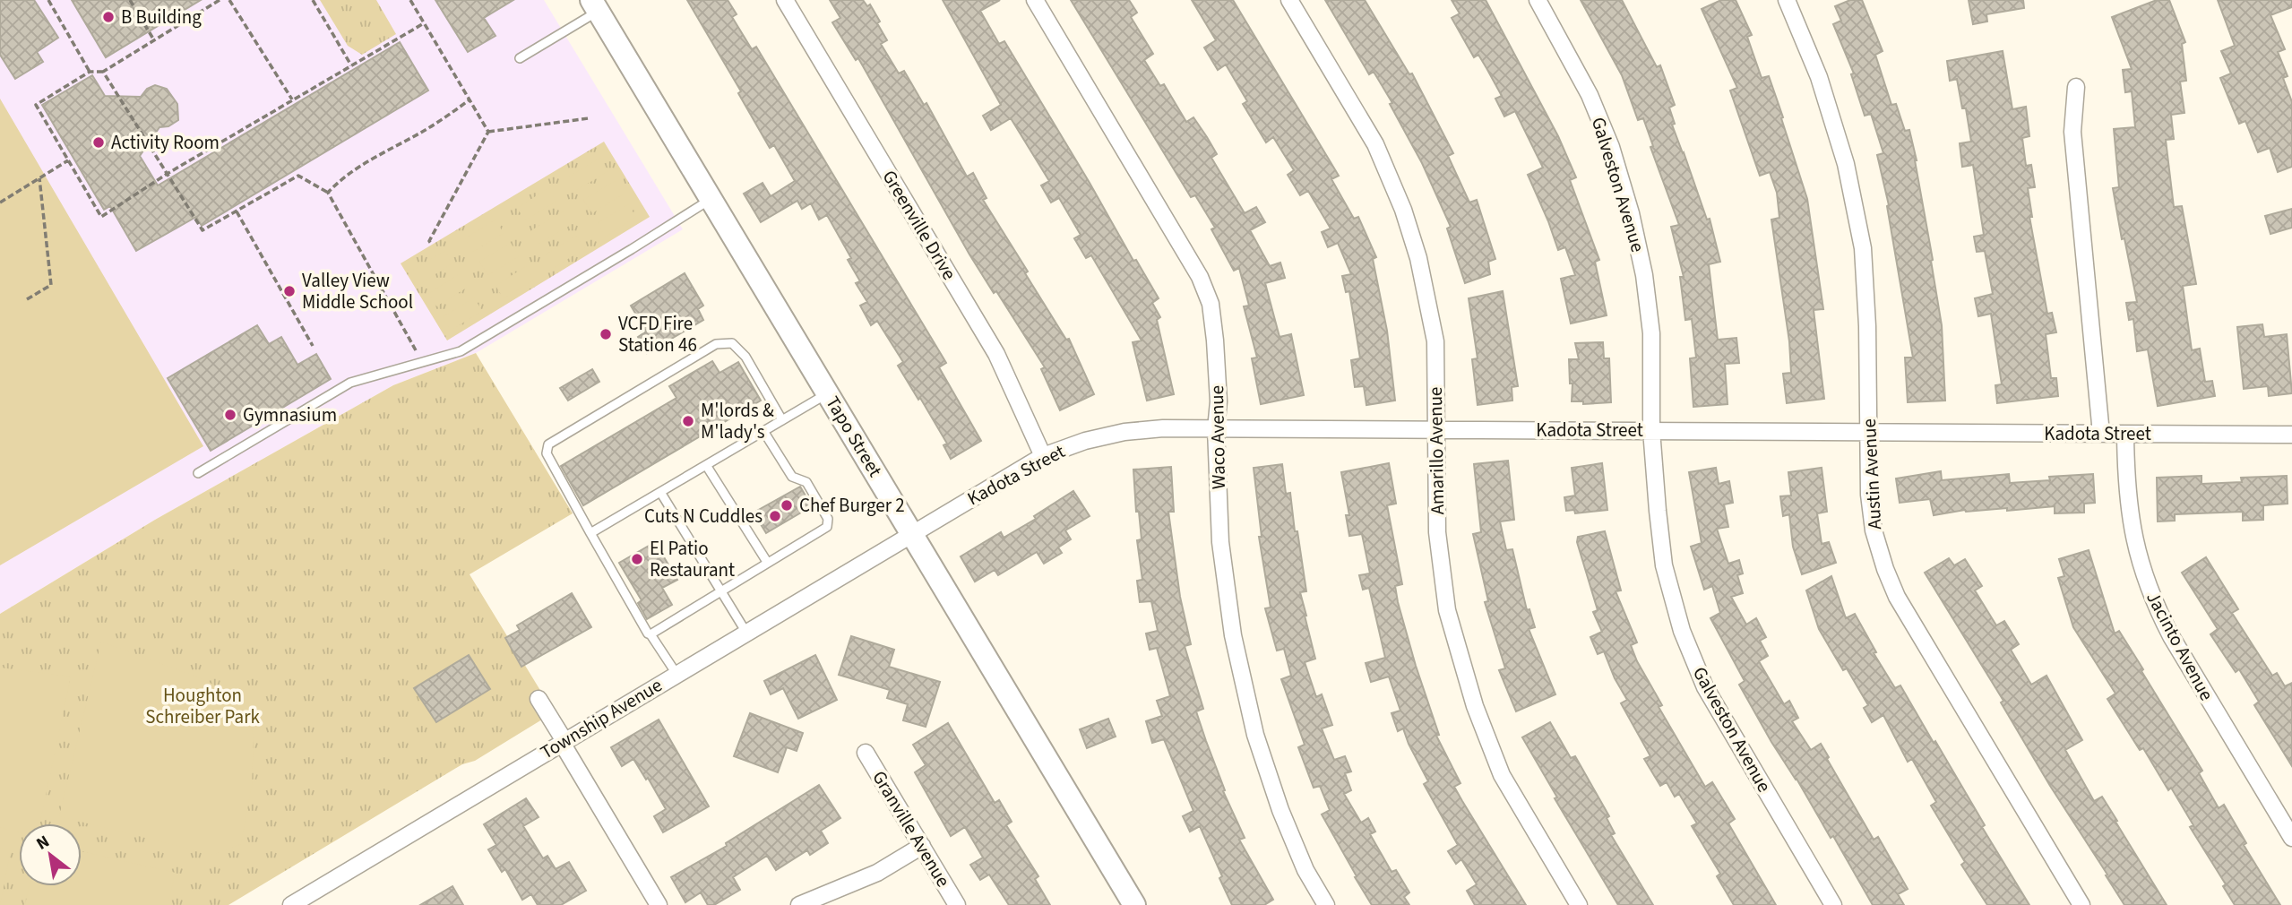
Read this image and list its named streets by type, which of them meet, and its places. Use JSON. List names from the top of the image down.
{
  "streets": {
    "street": [
      "Galveston Avenue",
      "Greenville Drive",
      "Kadota Street",
      "Tapo Street",
      "Waco Avenue",
      "Amarillo Avenue",
      "Austin Avenue",
      "Jacinto Avenue",
      "Township Avenue",
      "Granville Avenue"
    ]
  },
  "crossings": [
    ["Galveston Avenue", "Kadota Street"],
    ["Greenville Drive", "Kadota Street"],
    ["Kadota Street", "Tapo Street"],
    ["Kadota Street", "Waco Avenue"],
    ["Kadota Street", "Amarillo Avenue"],
    ["Kadota Street", "Austin Avenue"],
    ["Kadota Street", "Jacinto Avenue"],
    ["Kadota Street", "Township Avenue"],
    ["Tapo Street", "Township Avenue"]
  ],
  "parks": ["Houghton Schreiber Park"],
  "places": [
    "B Building",
    "Activity Room",
    "Valley View Middle School",
    "VCFD Fire Station 46",
    "Gymnasium",
    "M'lords & M'lady's",
    "Chef Burger 2",
    "Cuts N Cuddles",
    "El Patio Restaurant"
  ],
  "north": "top left"
}
